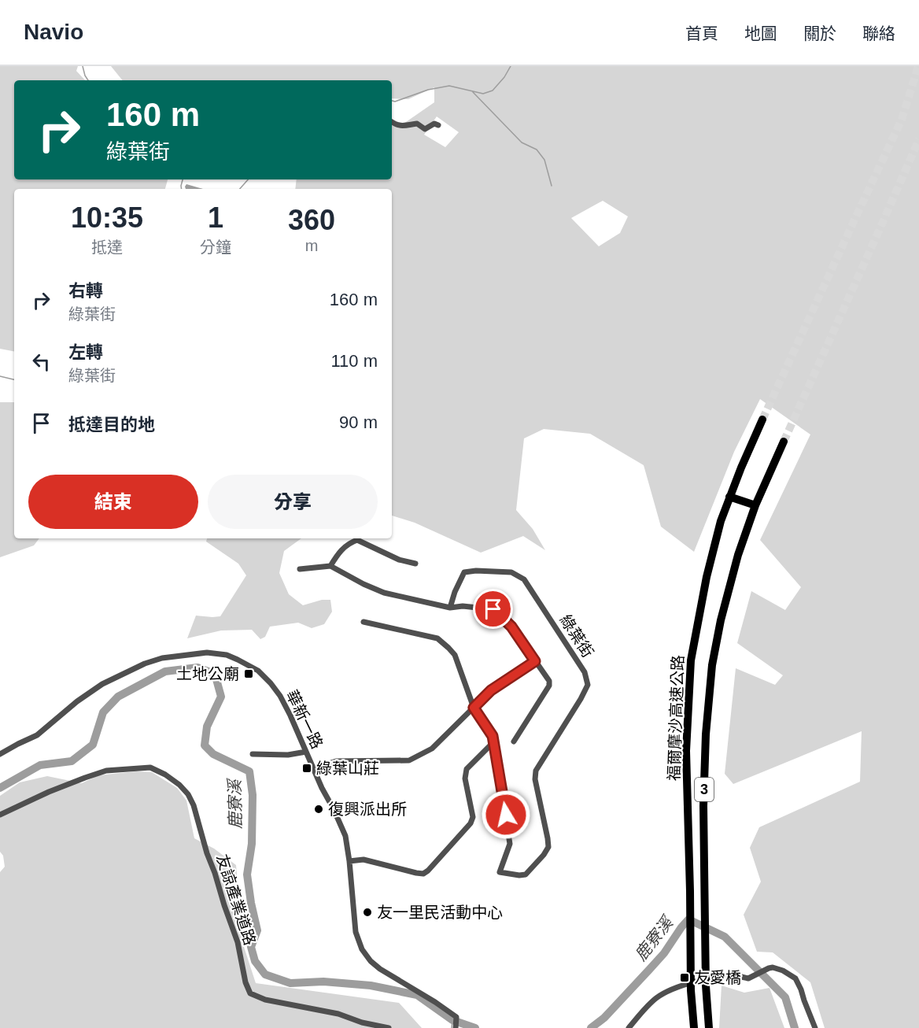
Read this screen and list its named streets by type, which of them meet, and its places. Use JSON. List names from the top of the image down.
{
  "streets": {
    "highway": ["福爾摩沙高速公路", "3"],
    "street": ["綠葉街", "華新一路", "友諒產業道路"]
  },
  "water": ["鹿寮溪"],
  "places": {
    "transit": ["土地公廟", "綠葉山莊", "友愛橋"],
    "other": ["復興派出所", "友一里民活動中心"]
  },
  "page": {
    "header": "Navio",
    "nav": [
      "首頁",
      "地圖",
      "關於",
      "聯絡"
    ],
    "turn": ["160 m", "綠葉街"],
    "eta": [
      "10:35",
      "抵達",
      "1",
      "分鐘",
      "360",
      "m"
    ],
    "list": [
      {
        "name": "右轉",
        "note": "綠葉街",
        "value": "160 m"
      },
      {
        "name": "左轉",
        "note": "綠葉街",
        "value": "110 m"
      },
      {
        "name": "抵達目的地",
        "value": "90 m"
      }
    ],
    "buttons": ["結束", "分享"]
  }
}
